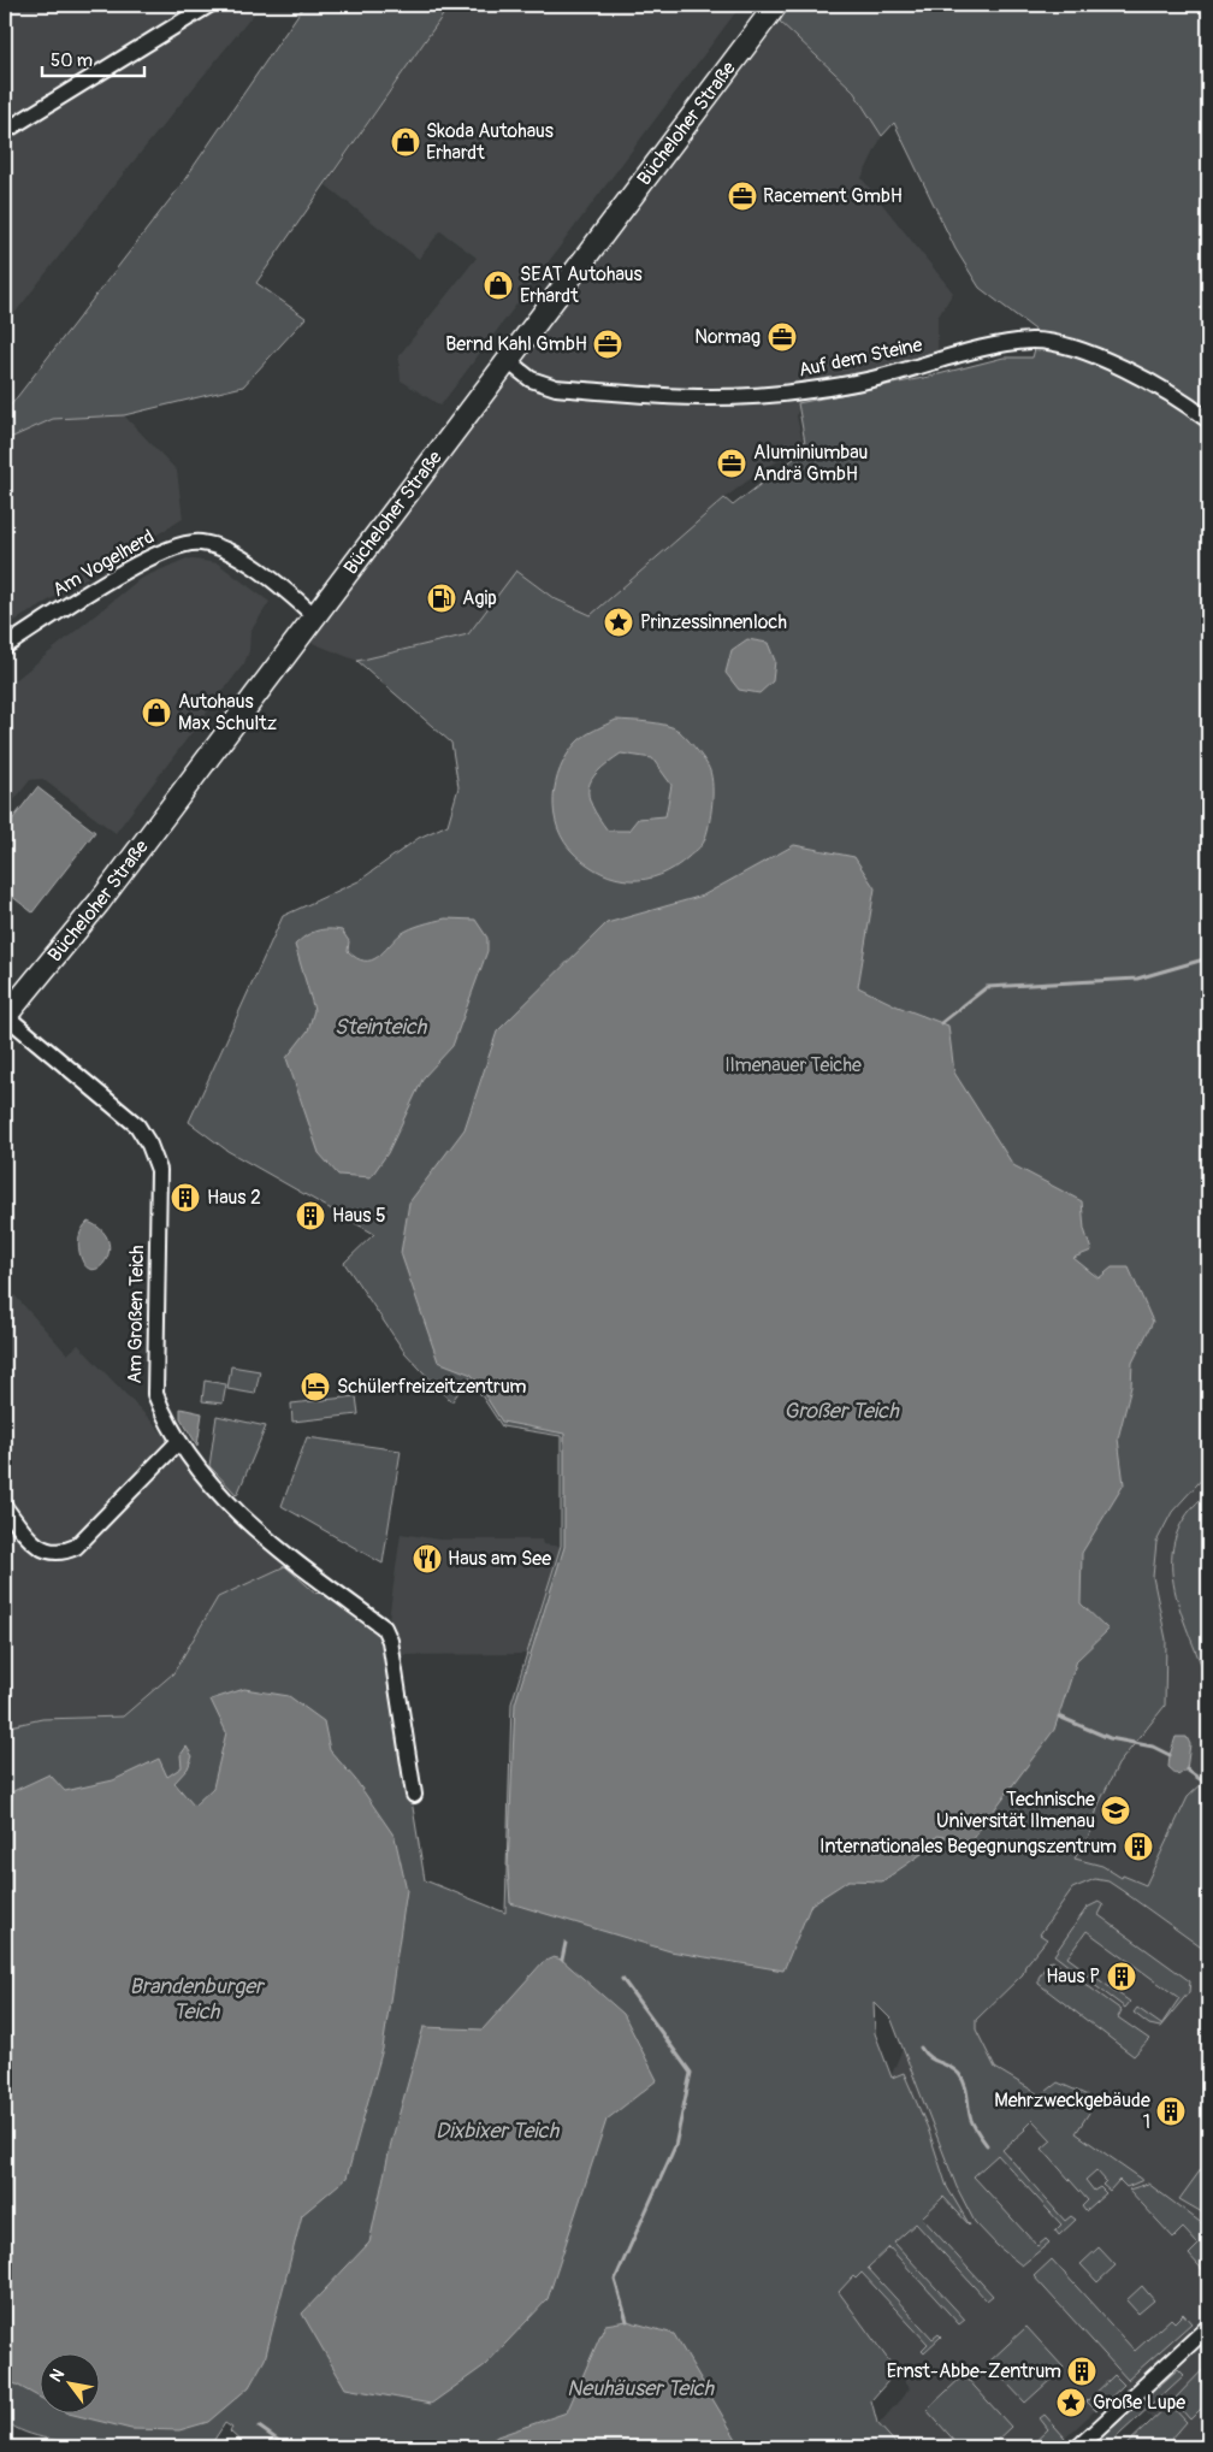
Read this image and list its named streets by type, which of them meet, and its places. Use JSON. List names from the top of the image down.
{
  "streets": {
    "main road": ["Bücheloher Straße"],
    "street": ["Auf dem Steine", "Am Vogelherd", "Am Großen Teich"]
  },
  "crossings": [
    ["Bücheloher Straße", "Auf dem Steine"],
    ["Bücheloher Straße", "Am Vogelherd"],
    ["Bücheloher Straße", "Am Großen Teich"]
  ],
  "water": [
    "Steinteich",
    "Großer Teich",
    "Brandenburger Teich",
    "Dixbixer Teich",
    "Neuhäuser Teich"
  ],
  "parks": ["Ilmenauer Teiche"],
  "places": {
    "shop": ["Skoda Autohaus Erhardt", "SEAT Autohaus Erhardt", "Autohaus Max Schultz"],
    "office": [
      "Racement GmbH",
      "Normag",
      "Bernd Kahl GmbH",
      "Aluminiumbau Andrä GmbH"
    ],
    "fuel station": ["Agip"],
    "place": ["Prinzessinnenloch", "Große Lupe"],
    "building": [
      "Haus 2",
      "Haus 5",
      "Internationales Begegnungszentrum",
      "Haus P",
      "Mehrzweckgebäude 1",
      "Ernst-Abbe-Zentrum"
    ],
    "hotel": ["Schülerfreizeitzentrum"],
    "restaurant": ["Haus am See"],
    "school or university": ["Technische Universität Ilmenau"]
  },
  "scale_bar": "50 m",
  "north": "top left"
}
